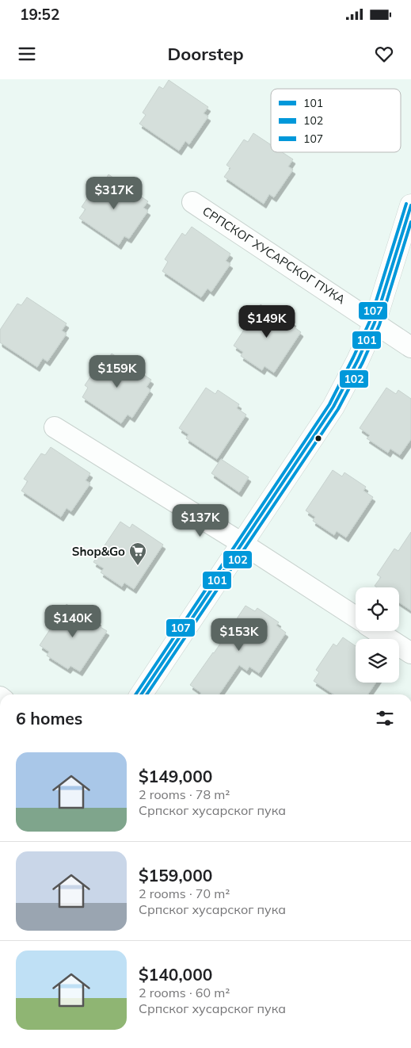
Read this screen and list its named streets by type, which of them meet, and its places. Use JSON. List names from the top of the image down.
{
  "streets": {
    "street": ["СРПСКОГ ХУСАРСКОГ ПУКА"]
  },
  "places": {
    "supermarket": ["Shop&Go"]
  },
  "lines": ["transit line 107", "transit line 101", "transit line 102"],
  "legend": ["101", "102", "107"],
  "page": {
    "status": "19:52",
    "header": "Doorstep",
    "price": [
      "$317K",
      "$149K",
      "$159K",
      "$137K",
      "$140K",
      "$153K"
    ],
    "heading": "6 homes",
    "list": [
      {
        "name": "$149,000",
        "note": "2 rooms · 78 m² · Српског хусарског пука"
      },
      {
        "name": "$159,000",
        "note": "2 rooms · 70 m² · Српског хусарског пука"
      },
      {
        "name": "$140,000",
        "note": "2 rooms · 60 m² · Српског хусарског пука"
      }
    ]
  }
}
